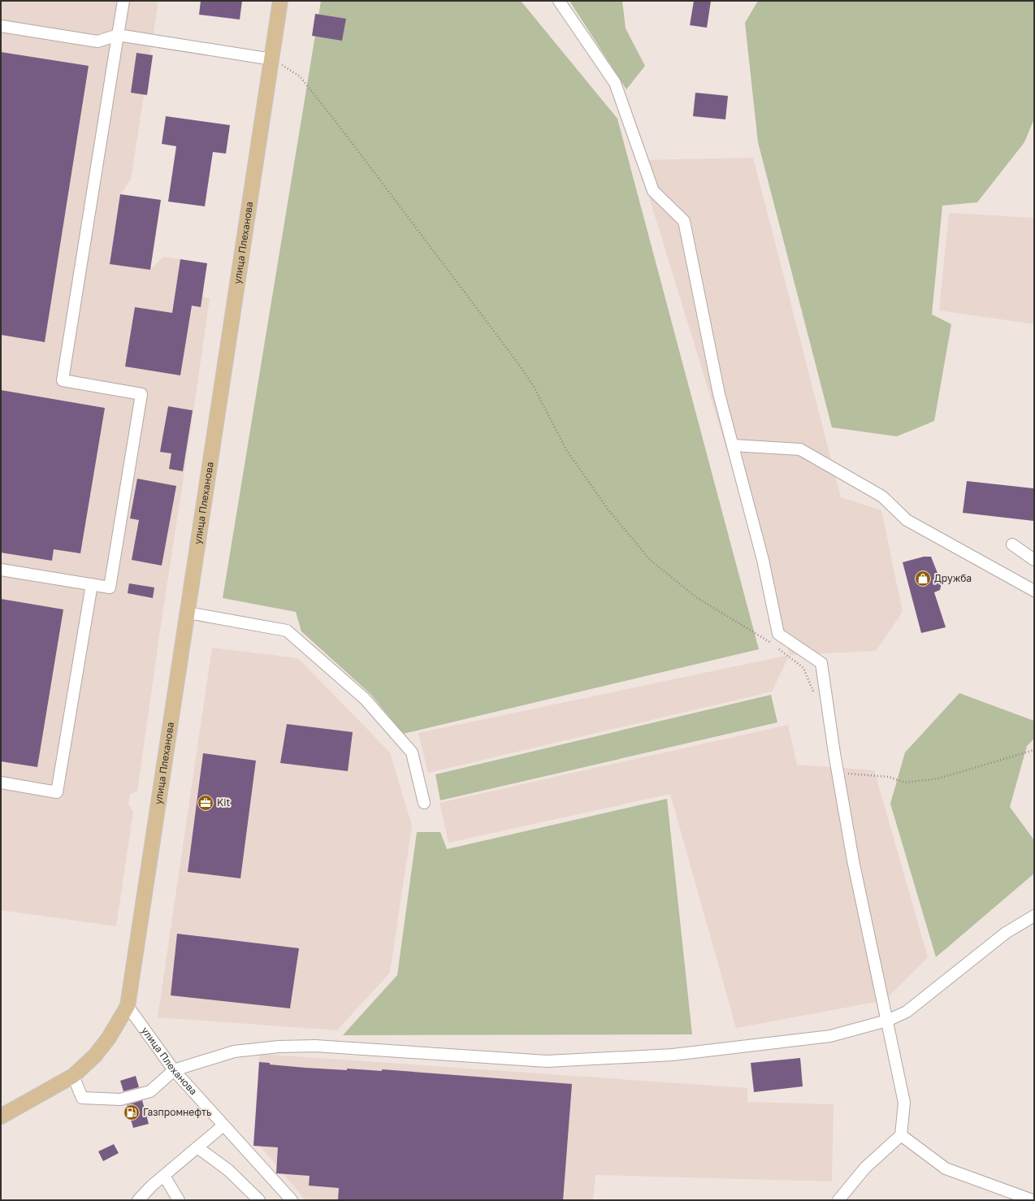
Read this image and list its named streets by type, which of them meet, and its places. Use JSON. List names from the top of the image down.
{
  "streets": {
    "main road": ["улица Плеханова"]
  },
  "places": {
    "shop": ["Дружба"],
    "office": ["Kit"],
    "fuel station": ["Газпромнефть"]
  }
}
